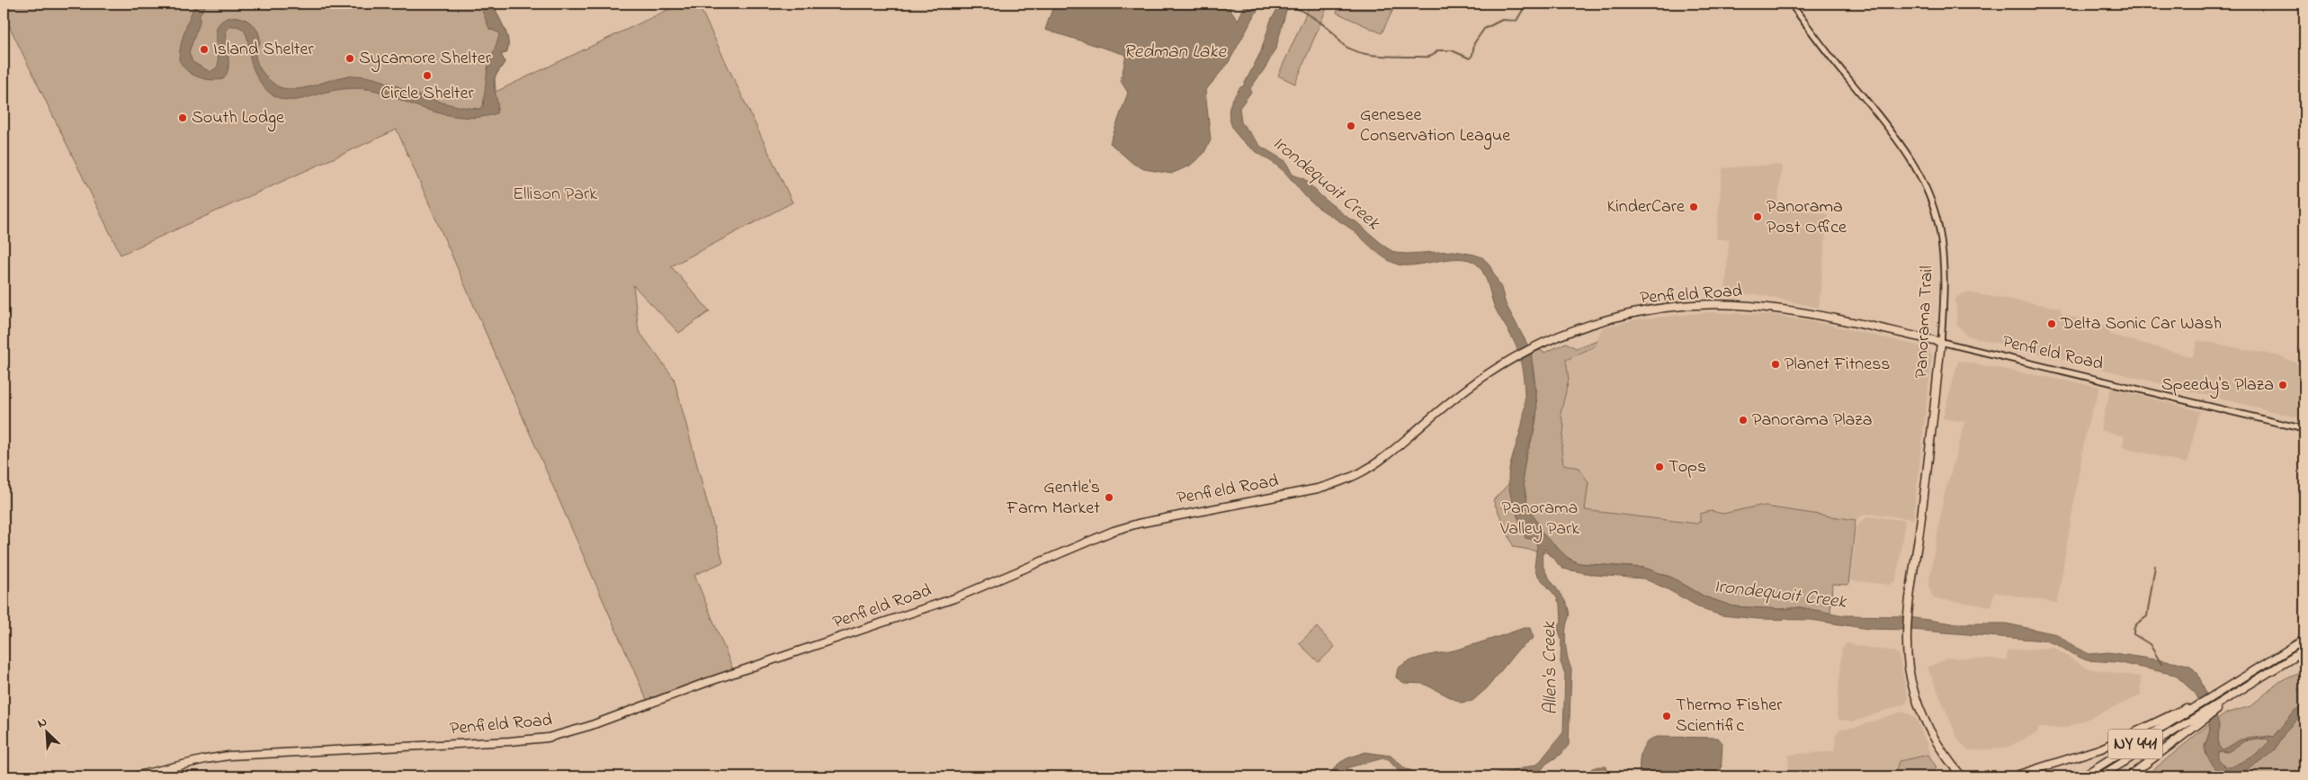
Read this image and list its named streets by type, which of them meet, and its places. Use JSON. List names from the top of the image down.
{
  "streets": {
    "main road": ["Penfield Road", "Panorama Trail", "NY 441"]
  },
  "crossings": [
    ["Penfield Road", "Panorama Trail"]
  ],
  "water": ["Redman Lake", "Irondequoit Creek", "Allen's Creek"],
  "parks": ["Ellison Park", "Panorama Valley Park"],
  "places": [
    "Island Shelter",
    "Sycamore Shelter",
    "Circle Shelter",
    "South Lodge",
    "Genesee Conservation League",
    "KinderCare",
    "Panorama Post Office",
    "Delta Sonic Car Wash",
    "Planet Fitness",
    "Speedy's Plaza",
    "Panorama Plaza",
    "Tops",
    "Gentle's Farm Market",
    "Thermo Fisher Scientific"
  ],
  "north": "top left"
}
